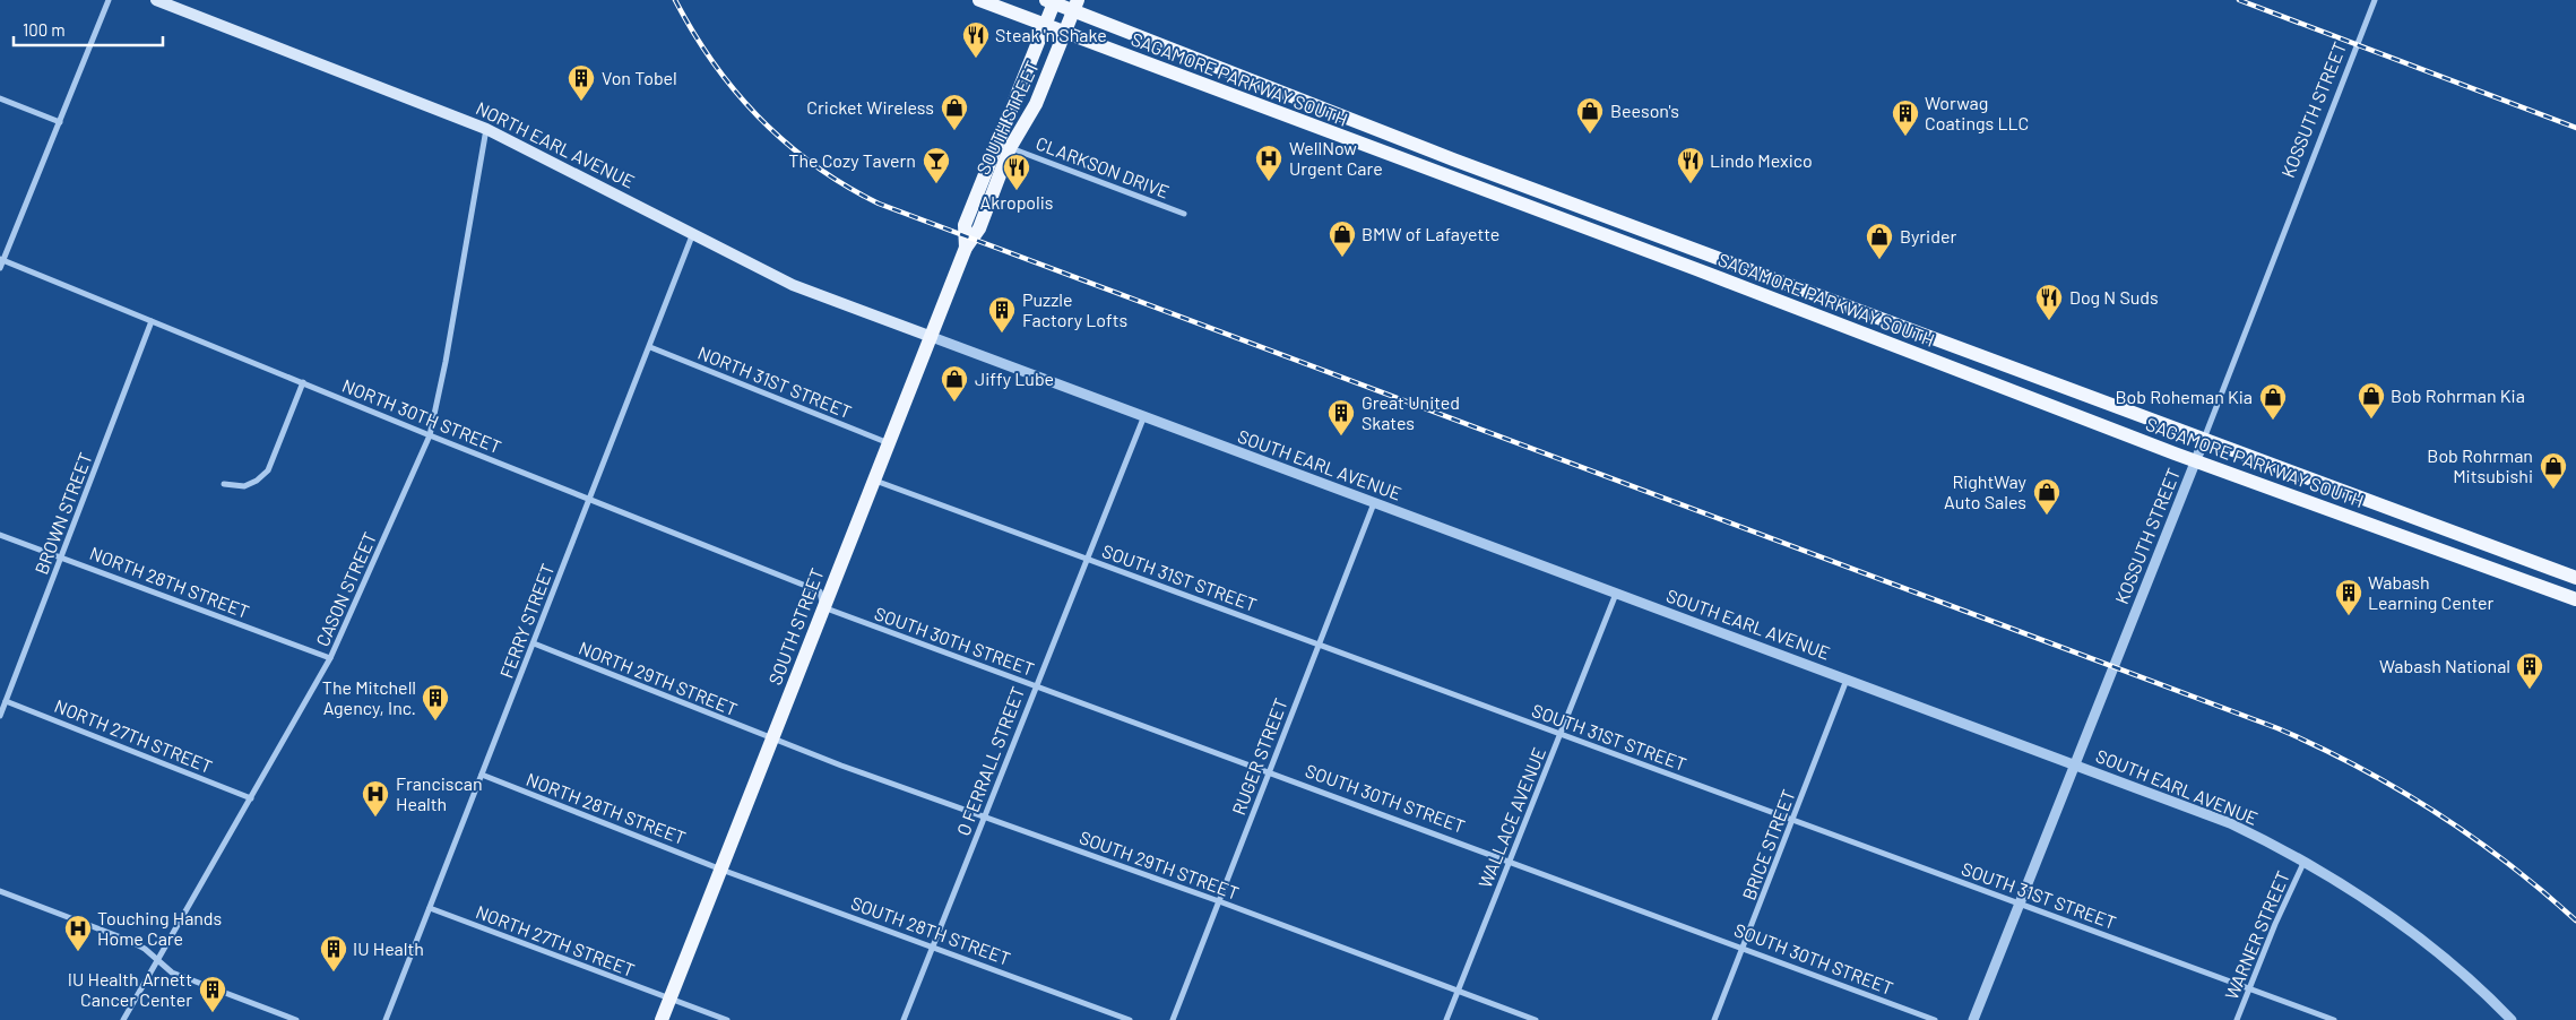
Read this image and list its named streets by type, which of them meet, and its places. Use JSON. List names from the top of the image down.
{
  "streets": {
    "main road": ["SAGAMORE PARKWAY SOUTH", "SOUTH STREET", "NORTH EARL AVENUE"],
    "street": [
      "KOSSUTH STREET",
      "CLARKSON DRIVE",
      "NORTH 31ST STREET",
      "NORTH 30TH STREET",
      "SOUTH EARL AVENUE",
      "BROWN STREET",
      "SOUTH 31ST STREET",
      "NORTH 28TH STREET",
      "CASON STREET",
      "FERRY STREET",
      "SOUTH 30TH STREET",
      "NORTH 29TH STREET",
      "NORTH 27TH STREET",
      "RUGER STREET",
      "O FERRALL STREET",
      "WALLACE AVENUE",
      "BRICE STREET",
      "SOUTH 29TH STREET",
      "SOUTH 28TH STREET",
      "WARNER STREET"
    ]
  },
  "crossings": [
    ["SAGAMORE PARKWAY SOUTH", "KOSSUTH STREET"],
    ["SAGAMORE PARKWAY SOUTH", "SOUTH STREET"],
    ["KOSSUTH STREET", "SOUTH EARL AVENUE"],
    ["KOSSUTH STREET", "SOUTH 31ST STREET"],
    ["SOUTH STREET", "NORTH EARL AVENUE"],
    ["SOUTH STREET", "CLARKSON DRIVE"],
    ["SOUTH STREET", "NORTH 31ST STREET"],
    ["SOUTH STREET", "NORTH 30TH STREET"],
    ["SOUTH STREET", "SOUTH EARL AVENUE"],
    ["SOUTH STREET", "SOUTH 31ST STREET"],
    ["SOUTH STREET", "NORTH 28TH STREET"],
    ["SOUTH STREET", "SOUTH 30TH STREET"],
    ["SOUTH STREET", "NORTH 29TH STREET"],
    ["SOUTH STREET", "NORTH 27TH STREET"],
    ["SOUTH STREET", "SOUTH 29TH STREET"],
    ["SOUTH STREET", "SOUTH 28TH STREET"],
    ["NORTH EARL AVENUE", "SOUTH EARL AVENUE"],
    ["NORTH EARL AVENUE", "CASON STREET"],
    ["NORTH EARL AVENUE", "FERRY STREET"],
    ["NORTH 31ST STREET", "FERRY STREET"],
    ["NORTH 30TH STREET", "BROWN STREET"],
    ["NORTH 30TH STREET", "CASON STREET"],
    ["NORTH 30TH STREET", "FERRY STREET"],
    ["NORTH 30TH STREET", "SOUTH 30TH STREET"],
    ["SOUTH EARL AVENUE", "RUGER STREET"],
    ["SOUTH EARL AVENUE", "O FERRALL STREET"],
    ["SOUTH EARL AVENUE", "WALLACE AVENUE"],
    ["SOUTH EARL AVENUE", "BRICE STREET"],
    ["SOUTH EARL AVENUE", "WARNER STREET"],
    ["BROWN STREET", "NORTH 28TH STREET"],
    ["BROWN STREET", "NORTH 27TH STREET"],
    ["SOUTH 31ST STREET", "RUGER STREET"],
    ["SOUTH 31ST STREET", "O FERRALL STREET"],
    ["SOUTH 31ST STREET", "WALLACE AVENUE"],
    ["SOUTH 31ST STREET", "BRICE STREET"],
    ["SOUTH 31ST STREET", "WARNER STREET"],
    ["NORTH 28TH STREET", "CASON STREET"],
    ["NORTH 28TH STREET", "FERRY STREET"],
    ["NORTH 28TH STREET", "SOUTH 28TH STREET"],
    ["CASON STREET", "NORTH 27TH STREET"],
    ["FERRY STREET", "NORTH 29TH STREET"],
    ["FERRY STREET", "NORTH 27TH STREET"],
    ["SOUTH 30TH STREET", "RUGER STREET"],
    ["SOUTH 30TH STREET", "O FERRALL STREET"],
    ["SOUTH 30TH STREET", "WALLACE AVENUE"],
    ["SOUTH 30TH STREET", "BRICE STREET"],
    ["NORTH 29TH STREET", "SOUTH 29TH STREET"],
    ["RUGER STREET", "SOUTH 29TH STREET"],
    ["O FERRALL STREET", "SOUTH 29TH STREET"],
    ["O FERRALL STREET", "SOUTH 28TH STREET"],
    ["WALLACE AVENUE", "SOUTH 29TH STREET"]
  ],
  "places": {
    "restaurant": [
      "Steak 'n Shake",
      "Lindo Mexico",
      "Akropolis",
      "Dog N Suds"
    ],
    "building": [
      "Von Tobel",
      "Worwag Coatings LLC",
      "Puzzle Factory Lofts",
      "Great United Skates",
      "Wabash Learning Center",
      "Wabash National",
      "The Mitchell Agency, Inc.",
      "IU Health",
      "IU Health Arnett Cancer Center"
    ],
    "shop": [
      "Cricket Wireless",
      "Beeson's",
      "BMW of Lafayette",
      "Byrider",
      "Jiffy Lube",
      "Bob Rohrman Kia",
      "Bob Roheman Kia",
      "Bob Rohrman Mitsubishi",
      "RightWay Auto Sales"
    ],
    "hospital": ["WellNow Urgent Care", "Franciscan Health", "Touching Hands Home Care"],
    "bar": ["The Cozy Tavern"]
  },
  "scale_bar": "100 m"
}
